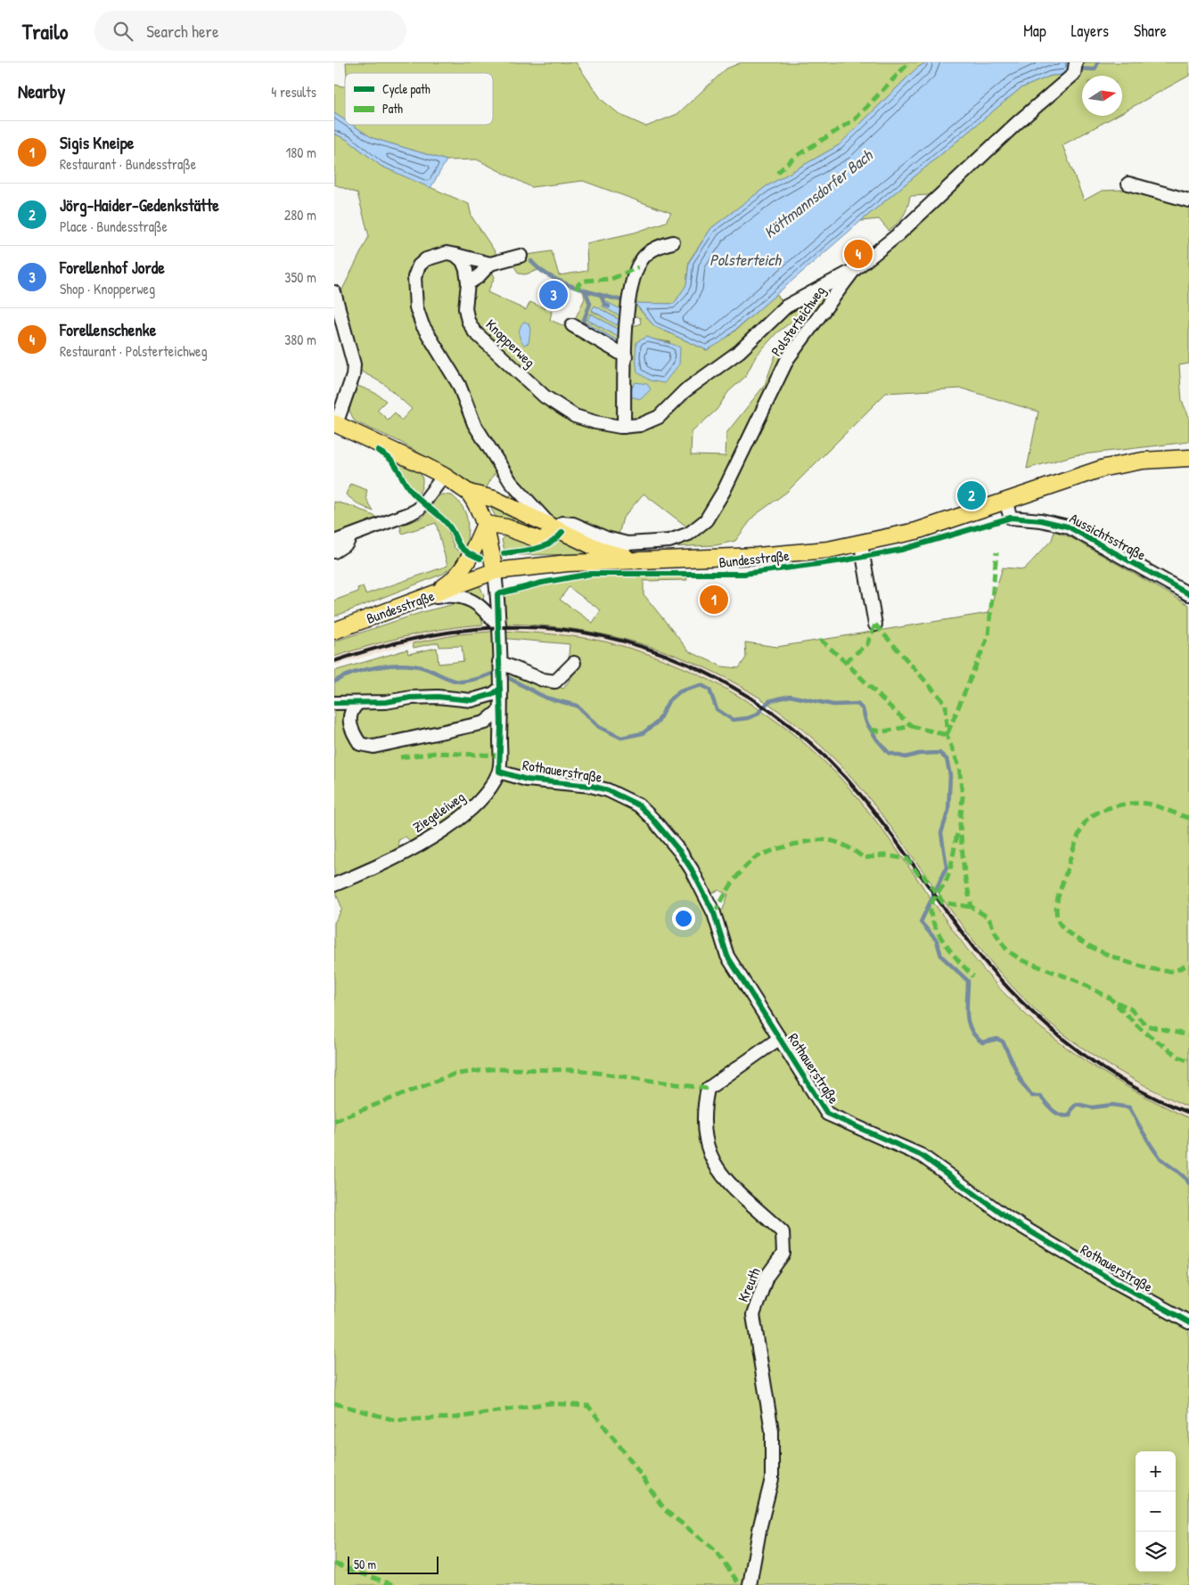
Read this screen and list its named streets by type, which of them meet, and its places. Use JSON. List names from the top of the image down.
{
  "streets": {
    "main road": ["Bundesstraße"],
    "street": [
      "Polsterteichweg",
      "Knopperweg",
      "Aussichtsstraße",
      "Rothauerstraße",
      "Ziegeleiweg",
      "Kreuth"
    ]
  },
  "crossings": [
    ["Polsterteichweg", "Knopperweg"],
    ["Aussichtsstraße", "Bundesstraße"],
    ["Rothauerstraße", "Ziegeleiweg"],
    ["Rothauerstraße", "Kreuth"]
  ],
  "water": ["Köttmannsdorfer Bach", "Polsterteich"],
  "legend": ["Cycle path", "Path"],
  "scale_bar": "50 m",
  "north": "right",
  "page": {
    "header": "Trailo",
    "search": "Search here",
    "nav": ["Map", "Layers", "Share"],
    "heading": ["Nearby", "4 results"],
    "list": [
      {
        "mark": "1",
        "name": "Sigis Kneipe",
        "note": "Restaurant · Bundesstraße",
        "value": "180 m"
      },
      {
        "mark": "2",
        "name": "Jörg-Haider-Gedenkstätte",
        "note": "Place · Bundesstraße",
        "value": "280 m"
      },
      {
        "mark": "3",
        "name": "Forellenhof Jorde",
        "note": "Shop · Knopperweg",
        "value": "350 m"
      },
      {
        "mark": "4",
        "name": "Forellenschenke",
        "note": "Restaurant · Polsterteichweg",
        "value": "380 m"
      }
    ],
    "pins": [
      "4",
      "3",
      "2",
      "1"
    ],
    "map_buttons": ["+", "−"],
    "scale": "50 m"
  }
}
